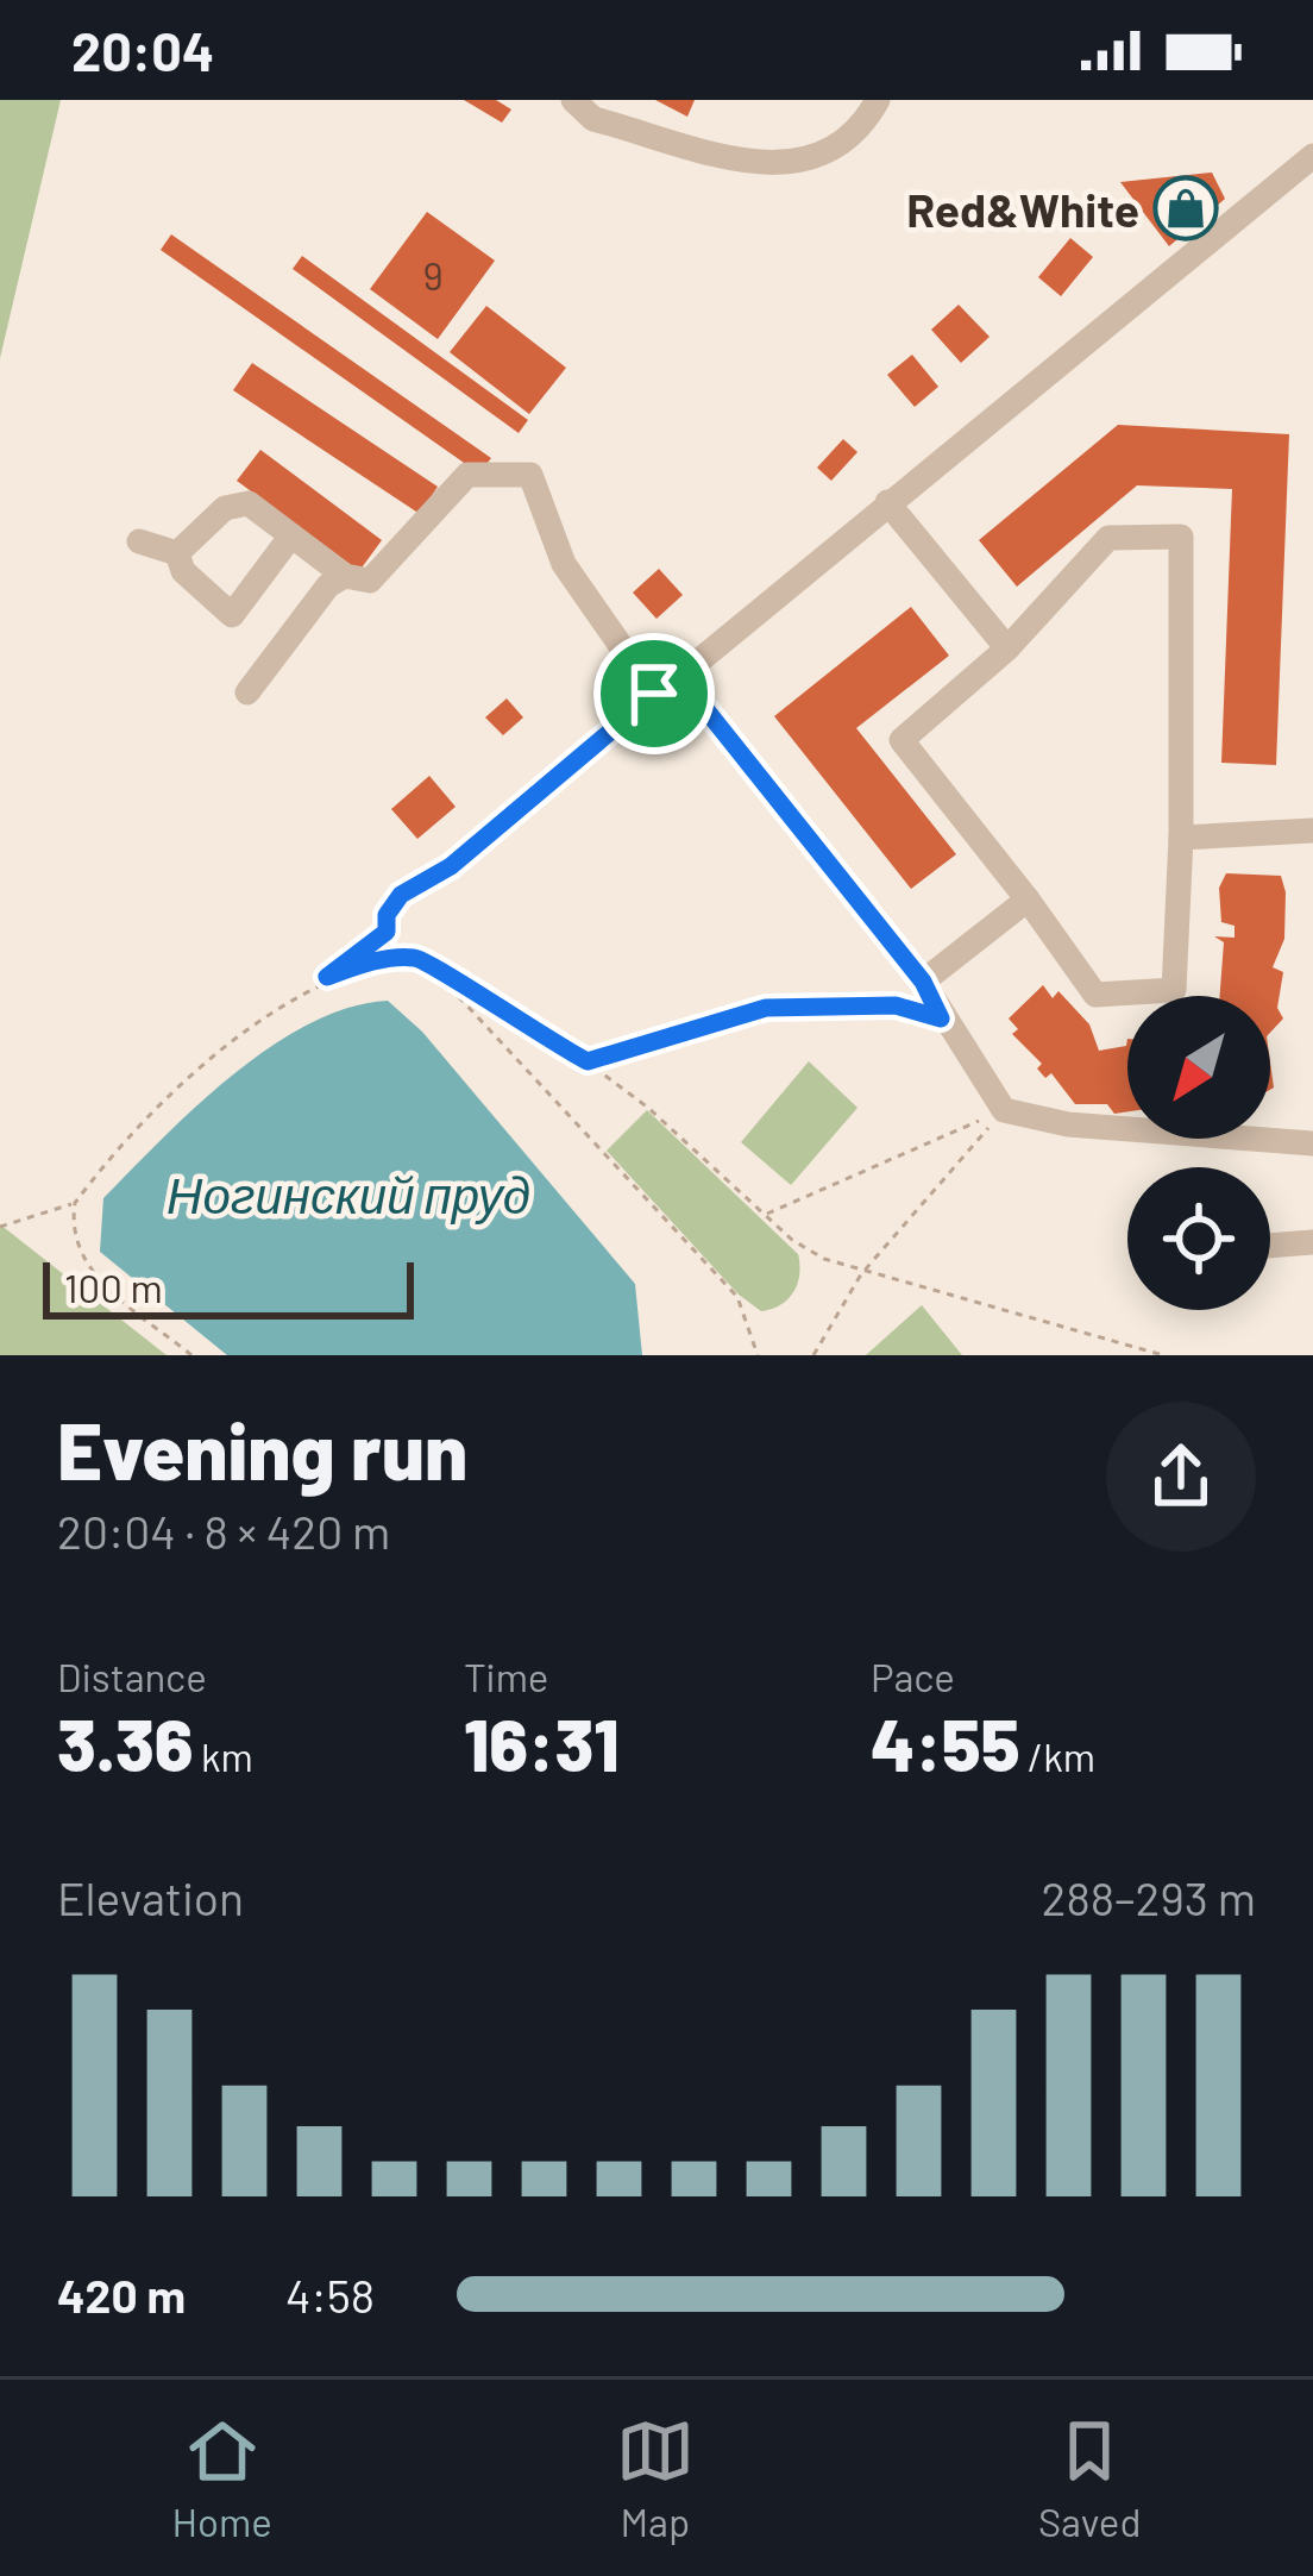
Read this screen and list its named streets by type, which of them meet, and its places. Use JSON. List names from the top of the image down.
{
  "water": ["Ногинский пруд"],
  "places": {
    "shop": ["Red&White"]
  },
  "house_numbers": ["9"],
  "scale_bar": "100 m",
  "north": "bottom left",
  "page": {
    "status": "20:04",
    "scale": "100 m",
    "heading": ["Evening run", "20:04 · 8 × 420 m"],
    "stats": [
      ["Distance", "3.36 km"],
      ["Time", "16:31"],
      ["Pace", "4:55 /km"]
    ],
    "chart": ["Elevation", "288–293 m"],
    "list": [
      {
        "name": "420 m",
        "note": "4:58"
      }
    ],
    "tabs": ["Home", "Map", "Saved"]
  }
}
